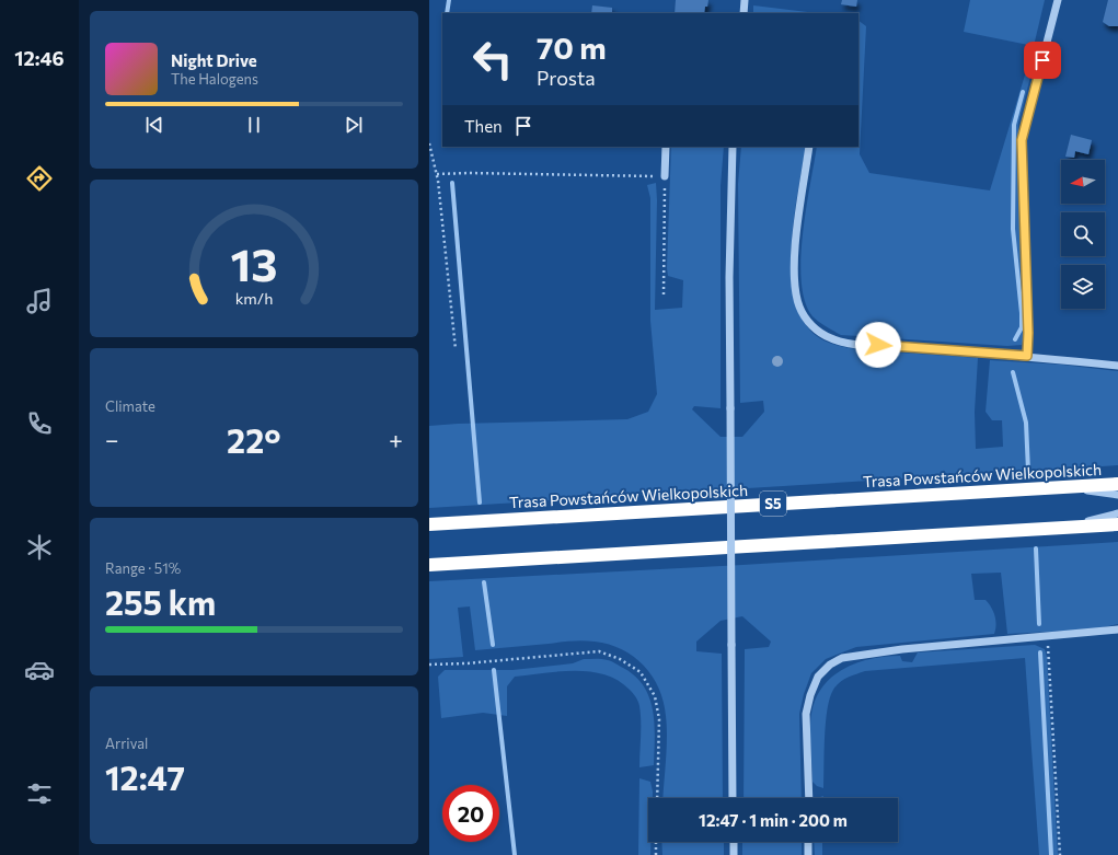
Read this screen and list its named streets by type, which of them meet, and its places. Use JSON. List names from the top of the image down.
{
  "streets": {
    "highway": ["Trasa Powstańców Wielkopolskich", "S5"]
  },
  "north": "left",
  "page": {
    "tabs": "12:46",
    "turn": ["70 m", "Prosta"],
    "song": ["Night Drive", "The Halogens"],
    "then": "Then",
    "tile": [
      "Climate",
      ["Range · 51%", "255 km"],
      ["Arrival", "12:47"]
    ],
    "heat": ["−", "22°", "+"],
    "limit": "20",
    "trip": "12:47 · 1 min · 200 m",
    "gauge": ["13", "km/h"]
  }
}
